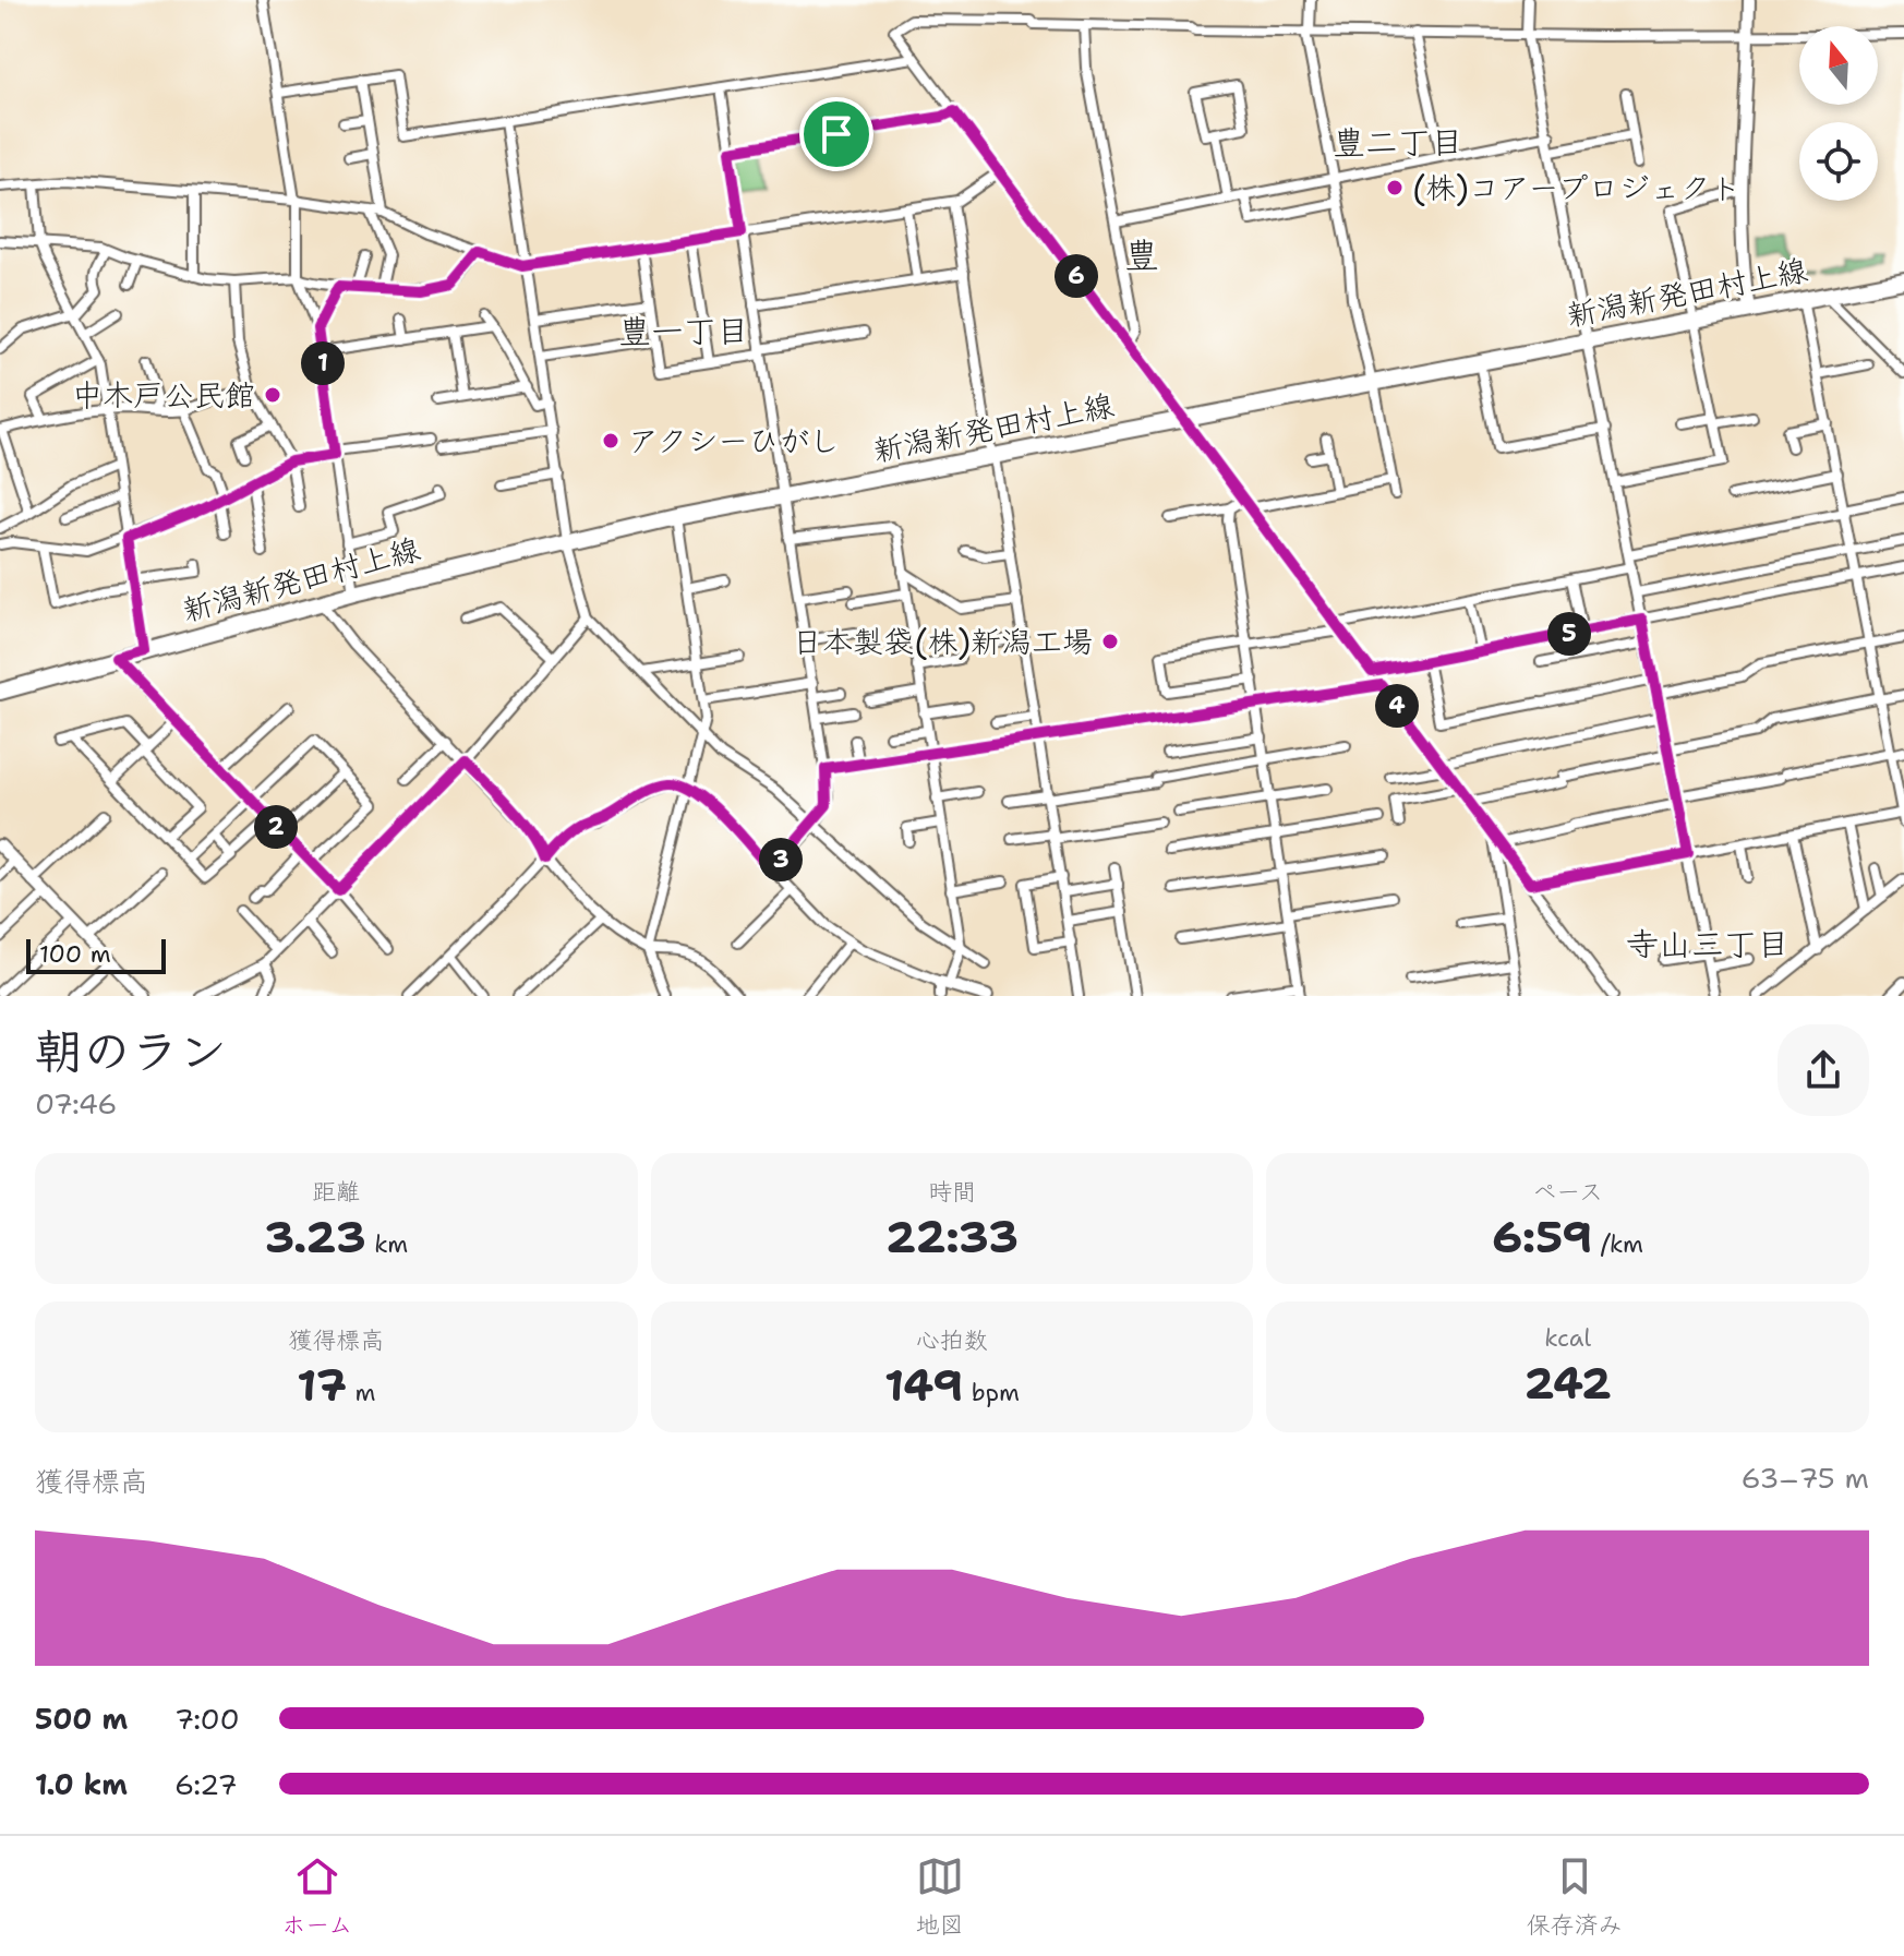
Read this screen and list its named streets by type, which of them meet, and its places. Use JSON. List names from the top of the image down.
{
  "streets": {
    "main road": ["新潟新発田村上線"]
  },
  "districts": [
    "豊二丁目",
    "豊",
    "豊一丁目",
    "寺山三丁目"
  ],
  "places": [
    "(株)コアープロジェクト",
    "中木戸公民館",
    "アクシーひがし",
    "日本製袋(株)新潟工場"
  ],
  "scale_bar": "100 m",
  "north": "top",
  "page": {
    "pins": [
      "6",
      "1",
      "5",
      "4",
      "2",
      "3"
    ],
    "scale": "100 m",
    "heading": ["朝のラン", "07:46"],
    "stats": [
      ["距離", "3.23 km"],
      ["時間", "22:33"],
      ["ペース", "6:59 /km"],
      ["獲得標高", "17 m"],
      ["心拍数", "149 bpm"],
      ["kcal", "242"]
    ],
    "chart": ["獲得標高", "63–75 m"],
    "list": [
      {
        "name": "500 m",
        "note": "7:00"
      },
      {
        "name": "1.0 km",
        "note": "6:27"
      }
    ],
    "tabs": ["ホーム", "地図", "保存済み"]
  }
}
